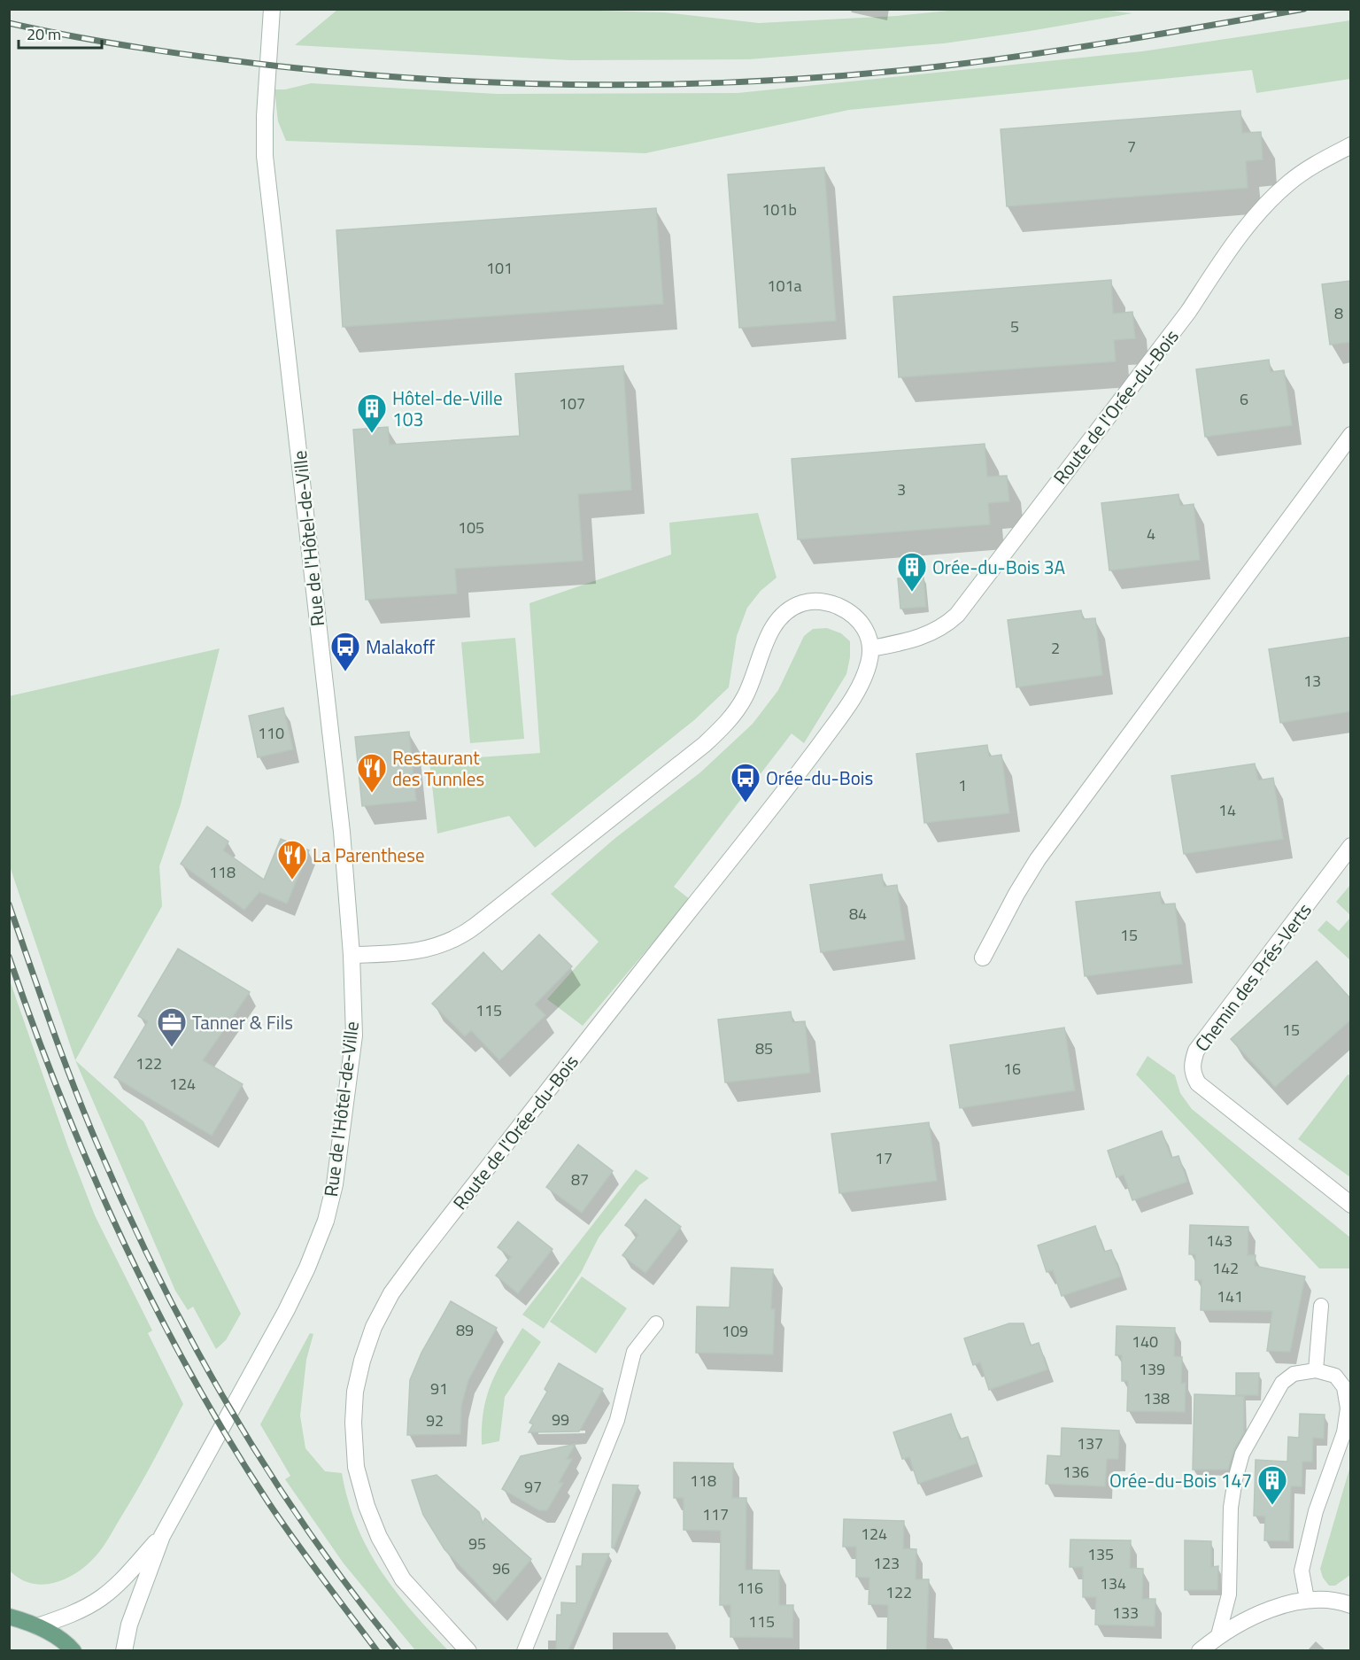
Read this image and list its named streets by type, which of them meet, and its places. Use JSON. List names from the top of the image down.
{
  "streets": {
    "street": ["Route de l'Orée-du-Bois", "Rue de l'Hôtel-de-Ville", "Chemin des Prés-Verts"]
  },
  "places": {
    "building": ["Hôtel-de-Ville 103", "Orée-du-Bois 3A", "Orée-du-Bois 147"],
    "bus stop": ["Malakoff", "Orée-du-Bois"],
    "restaurant": ["Restaurant des Tunnles", "La Parenthese"],
    "office": ["Tanner & Fils"]
  },
  "house_numbers": [
    "7",
    "101b",
    "101",
    "101a",
    "8",
    "5",
    "6",
    "107",
    "3",
    "105",
    "4",
    "2",
    "13",
    "110",
    "1",
    "14",
    "118",
    "84",
    "15",
    "115",
    "15",
    "85",
    "122",
    "16",
    "124",
    "17",
    "87",
    "143",
    "142",
    "141",
    "89",
    "109",
    "140",
    "139",
    "91",
    "138",
    "99",
    "92",
    "137",
    "136",
    "118",
    "97",
    "117",
    "124",
    "95",
    "135",
    "123",
    "96",
    "134",
    "116",
    "122",
    "133",
    "115"
  ],
  "scale_bar": "20 m"
}
